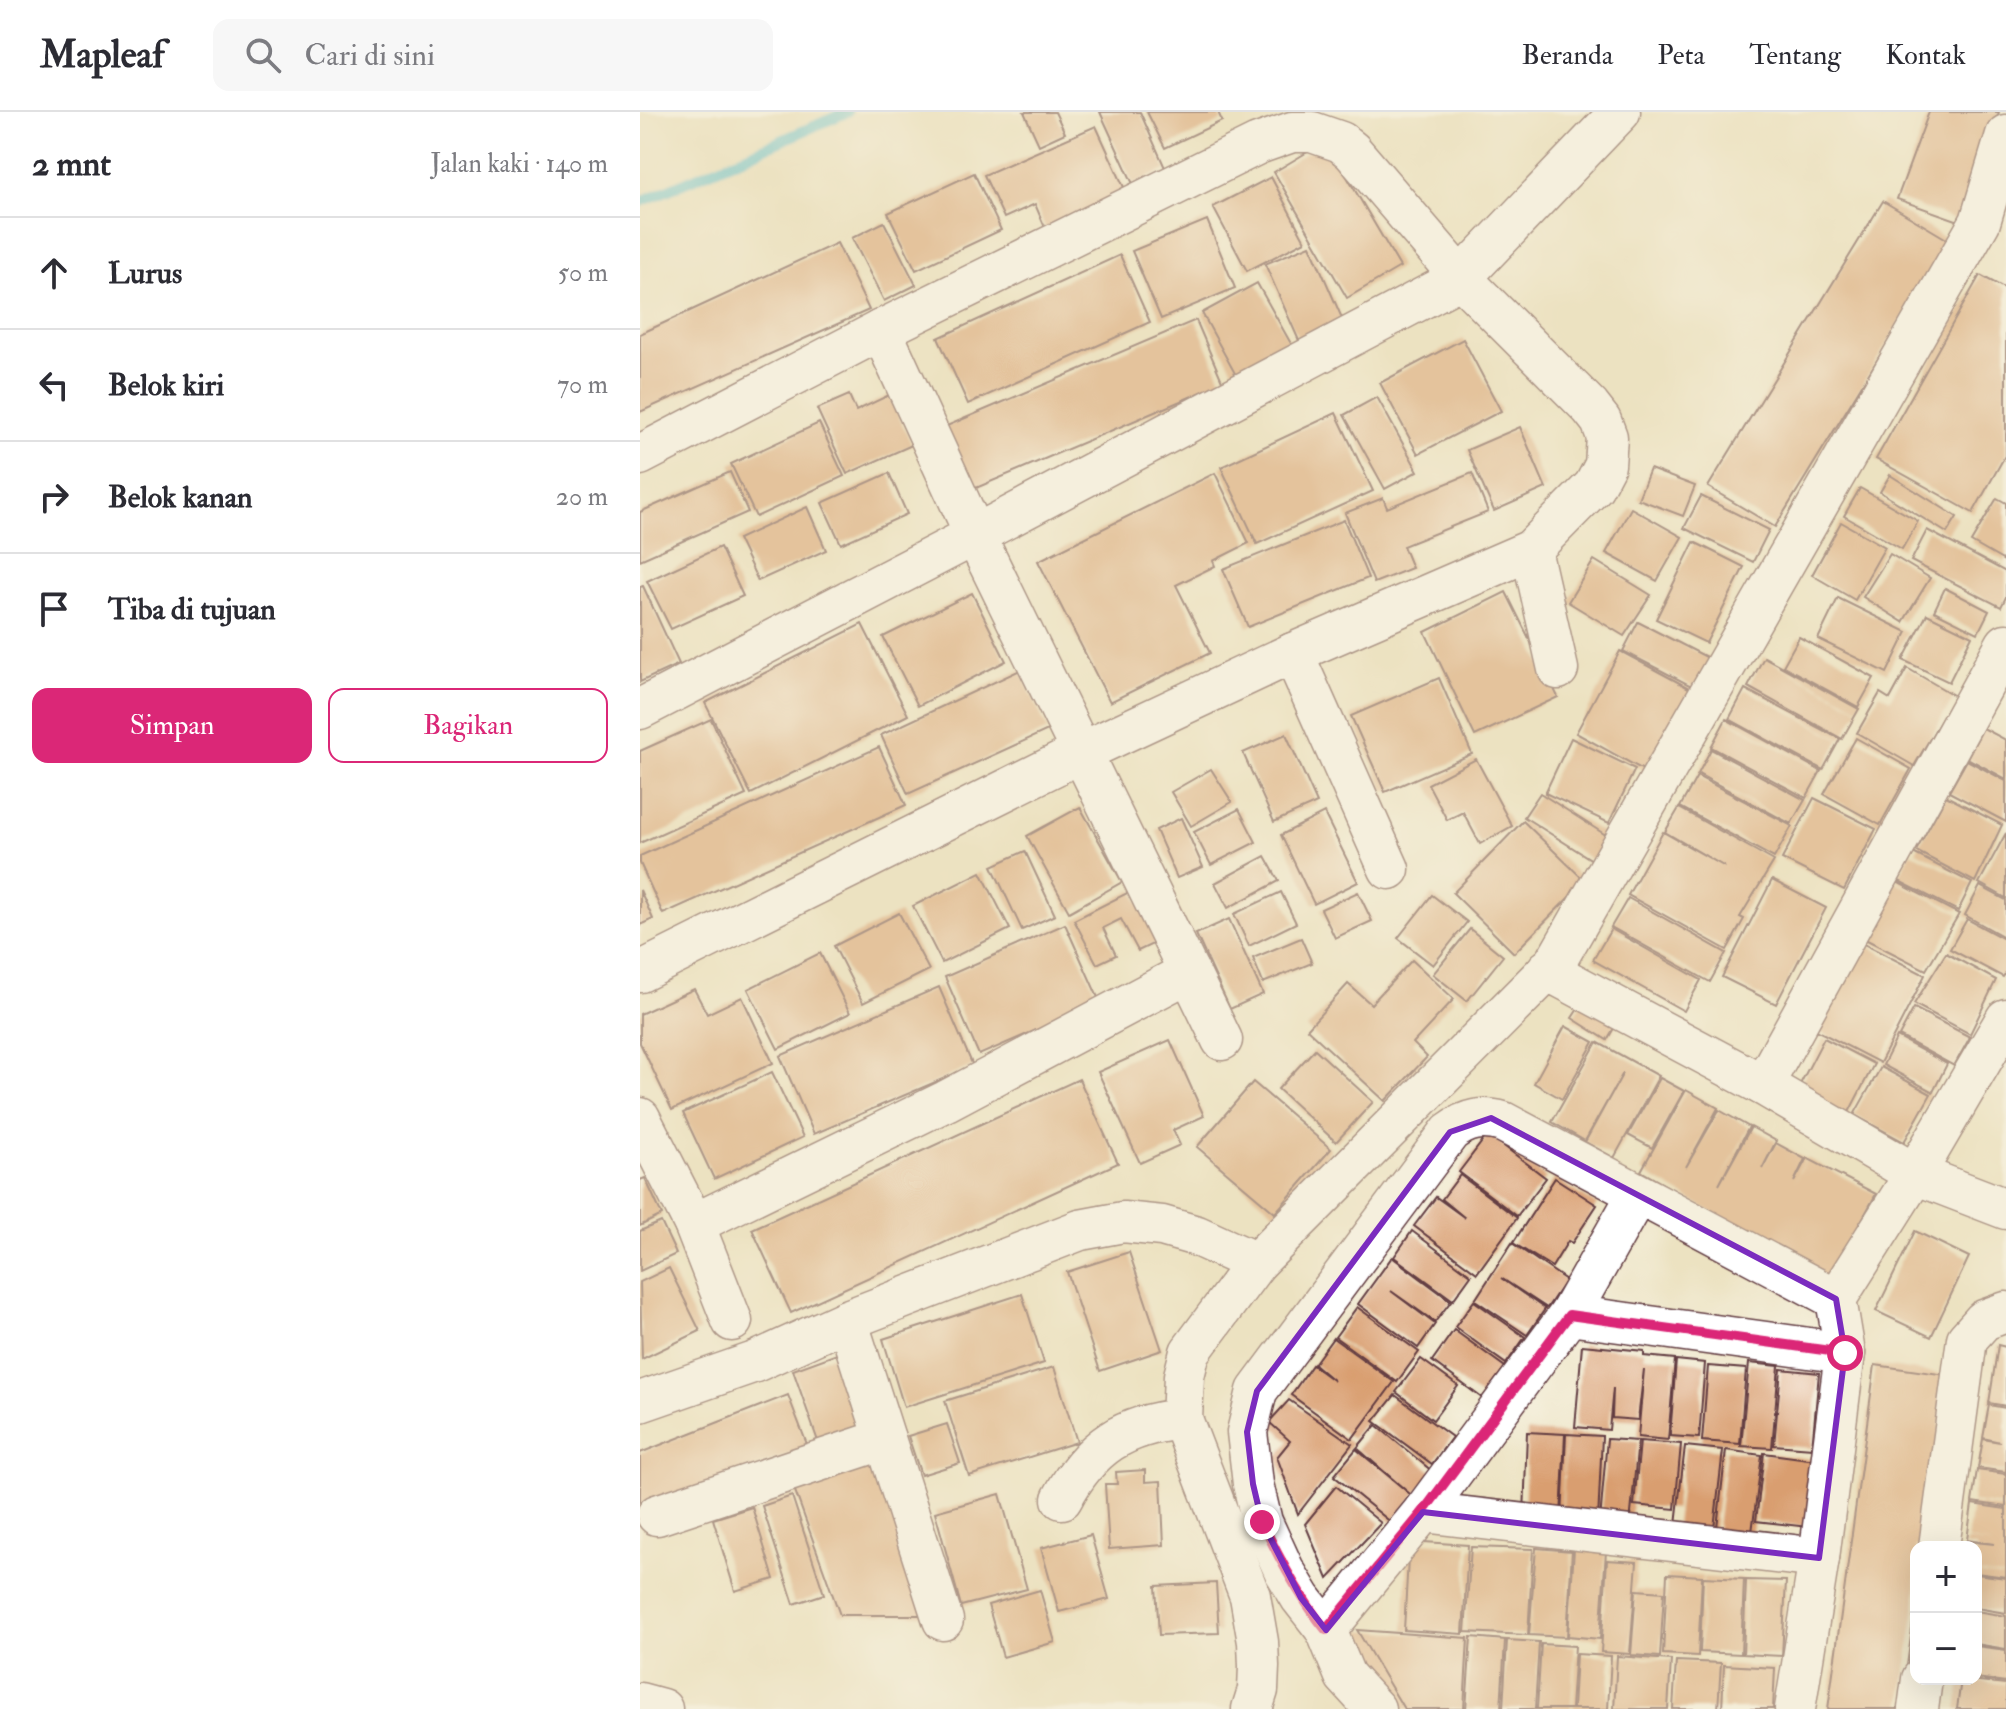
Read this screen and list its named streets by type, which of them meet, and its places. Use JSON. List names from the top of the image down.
{
  "page": {
    "header": "Mapleaf",
    "search": "Cari di sini",
    "nav": [
      "Beranda",
      "Peta",
      "Tentang",
      "Kontak"
    ],
    "heading": ["2 mnt", "Jalan kaki · 140 m"],
    "list": [
      ["Lurus", "50 m"],
      ["Belok kiri", "70 m"],
      ["Belok kanan", "20 m"],
      "Tiba di tujuan"
    ],
    "buttons": ["Simpan", "Bagikan"],
    "map_buttons": ["+", "−"]
  }
}
